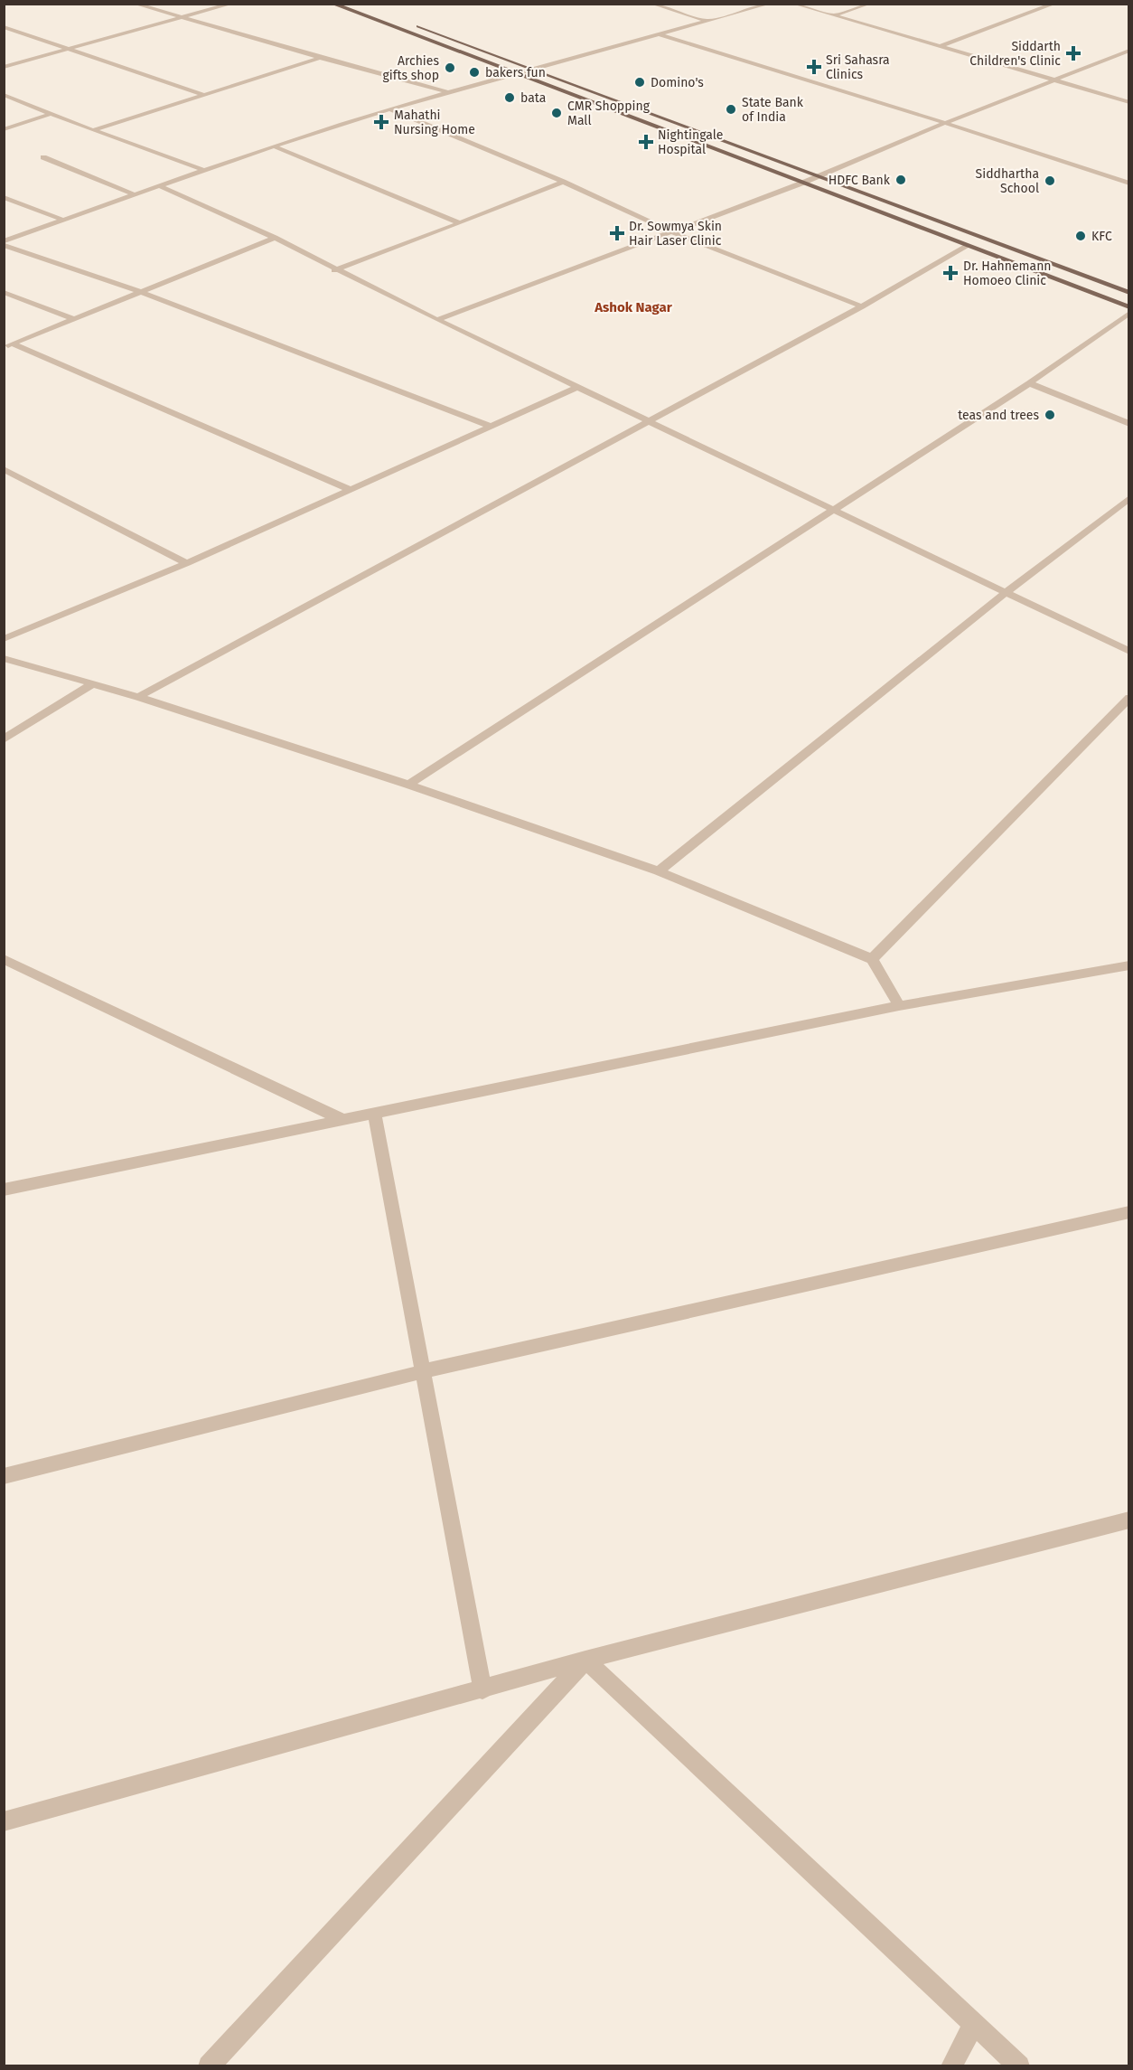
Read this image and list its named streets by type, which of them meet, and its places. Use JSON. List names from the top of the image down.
{
  "districts": ["Ashok Nagar"],
  "places": {
    "health": [
      "Siddarth Children's Clinic",
      "Sri Sahasra Clinics",
      "Mahathi Nursing Home",
      "Nightingale Hospital",
      "Dr. Sowmya Skin Hair Laser Clinic",
      "Dr. Hahnemann Homoeo Clinic"
    ],
    "other": [
      "Archies gifts shop",
      "bakers fun",
      "Domino's",
      "bata",
      "State Bank of India",
      "CMR Shopping Mall",
      "HDFC Bank",
      "Siddhartha School",
      "KFC",
      "teas and trees"
    ]
  }
}
